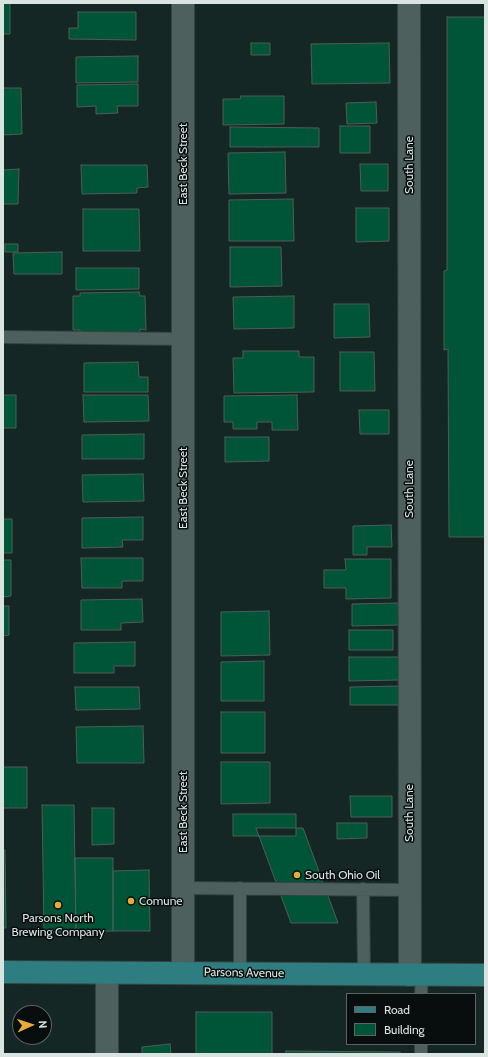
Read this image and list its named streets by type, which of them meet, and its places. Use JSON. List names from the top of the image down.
{
  "streets": {
    "main road": ["Parsons Avenue"],
    "street": ["East Beck Street", "South Lane"]
  },
  "crossings": [
    ["East Beck Street", "Parsons Avenue"],
    ["South Lane", "Parsons Avenue"]
  ],
  "places": ["South Ohio Oil", "Comune", "Parsons North Brewing Company"],
  "legend": ["Road", "Building"],
  "north": "right"
}
